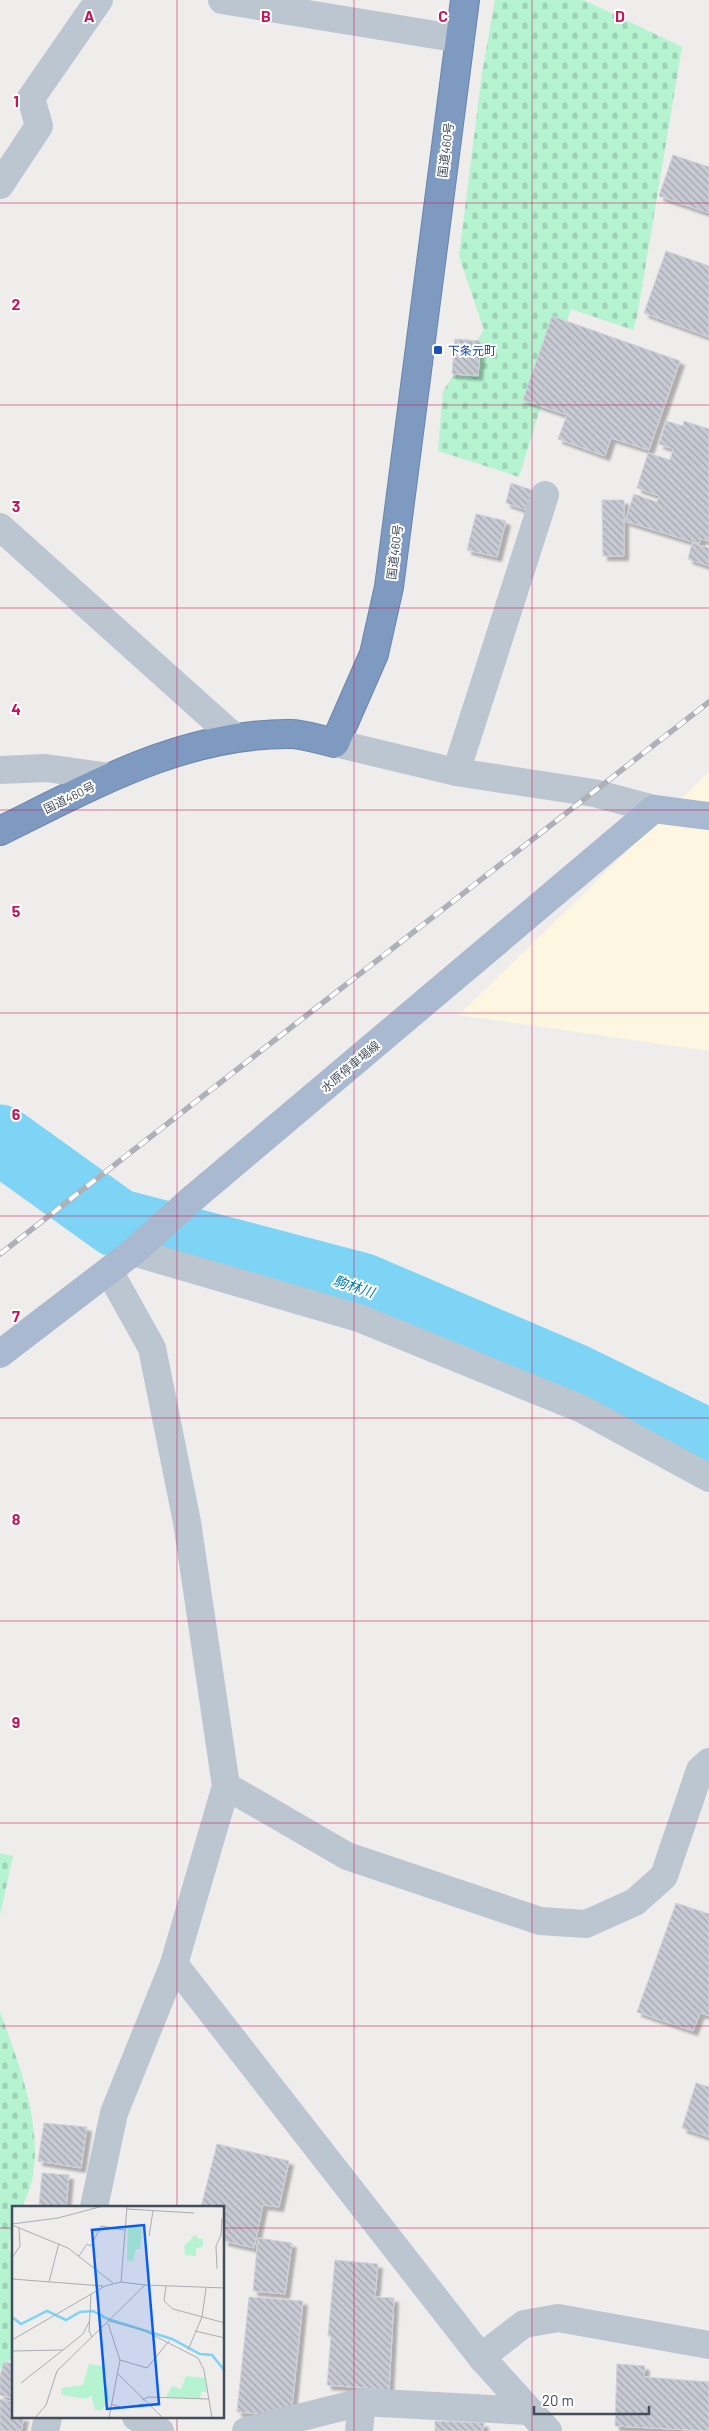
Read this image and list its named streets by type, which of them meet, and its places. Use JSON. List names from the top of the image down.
{
  "streets": {
    "highway": ["国道460号"],
    "main road": ["水原停車場線"]
  },
  "water": ["駒林川"],
  "places": {
    "transit": ["下条元町"]
  },
  "scale_bar": "20 m",
  "grid": {
    "columns": [
      "A",
      "B",
      "C",
      "D"
    ],
    "rows": [
      "1",
      "2",
      "3",
      "4",
      "5",
      "6",
      "7",
      "8",
      "9"
    ]
  }
}
